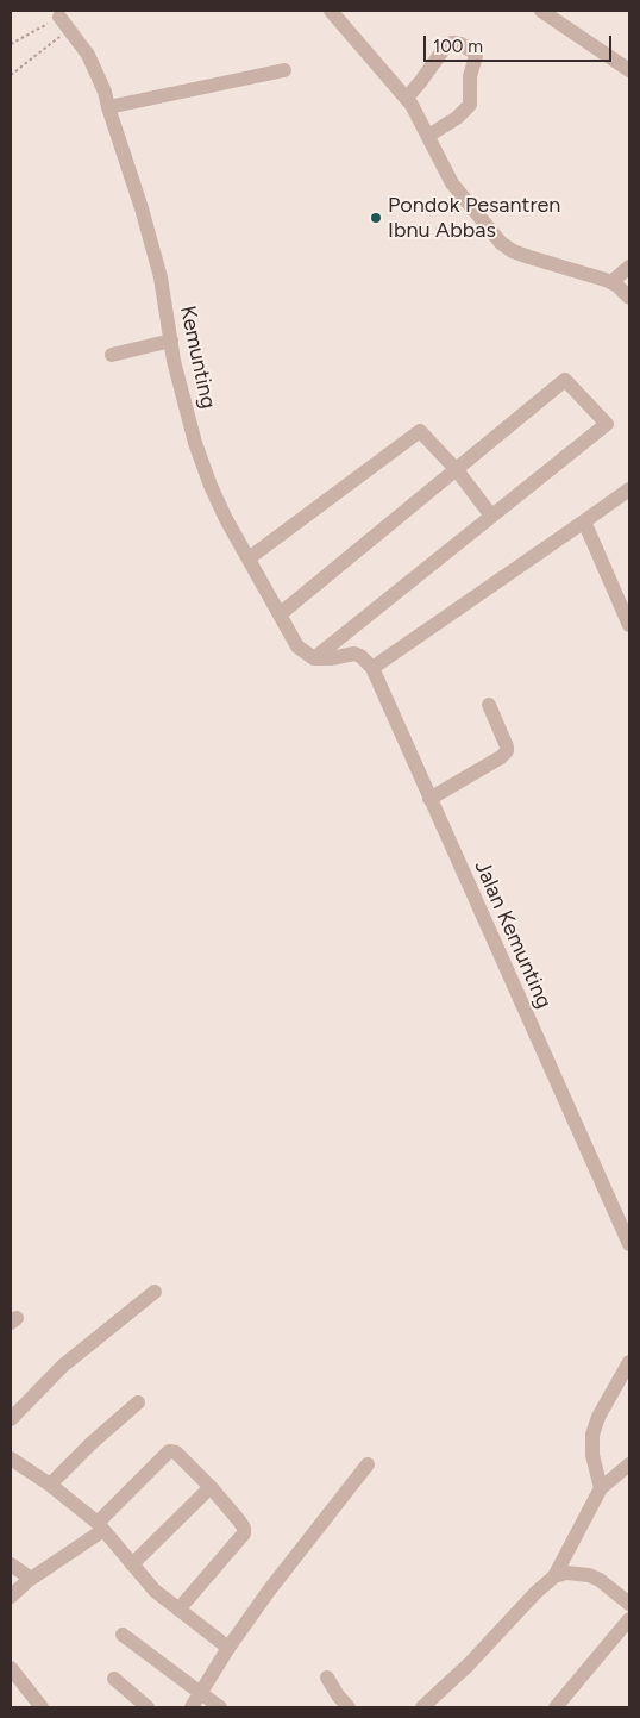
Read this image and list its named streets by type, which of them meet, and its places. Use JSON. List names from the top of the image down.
{
  "streets": {
    "street": ["Kemunting", "Jalan Kemunting"]
  },
  "places": ["Pondok Pesantren Ibnu Abbas"],
  "scale_bar": "100 m"
}
